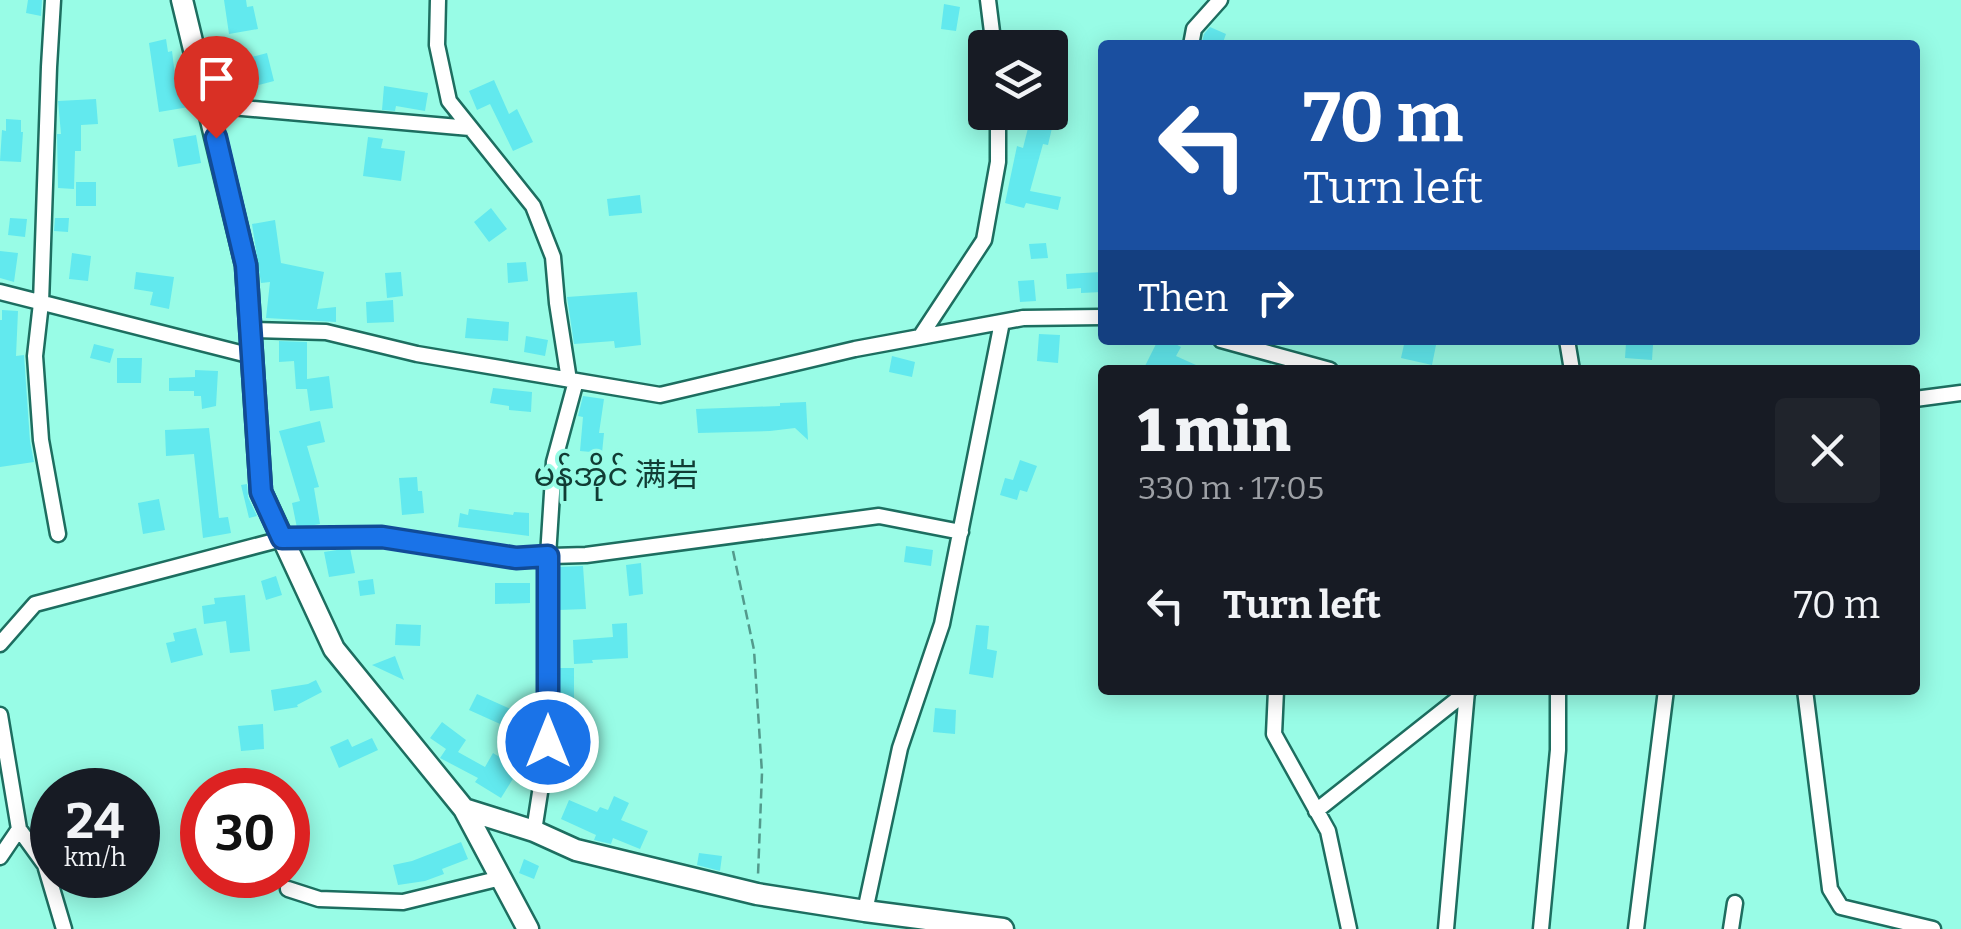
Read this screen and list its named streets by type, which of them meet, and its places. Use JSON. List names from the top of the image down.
{
  "districts": ["မန်အိုင် 满岩"],
  "page": {
    "turn": ["70 m", "Turn left"],
    "then": "Then",
    "heading": ["1 min", "330 m · 17:05"],
    "list": [
      {
        "name": "Turn left",
        "value": "70 m"
      }
    ],
    "speed": "24 km/h",
    "limit": "30"
  }
}
